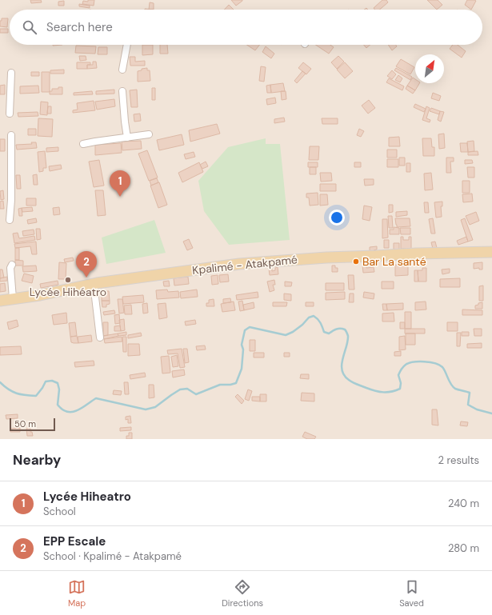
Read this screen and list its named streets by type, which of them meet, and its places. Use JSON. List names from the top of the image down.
{
  "streets": {
    "main road": ["Kpalimé - Atakpamé"]
  },
  "places": ["Bar La santé", "Lycée Hihéatro"],
  "scale_bar": "50 m",
  "north": "top right",
  "page": {
    "search": "Search here",
    "pins": ["1", "2"],
    "scale": "50 m",
    "heading": ["Nearby", "2 results"],
    "list": [
      {
        "mark": "1",
        "name": "Lycée Hiheatro",
        "note": "School",
        "value": "240 m"
      },
      {
        "mark": "2",
        "name": "EPP Escale",
        "note": "School · Kpalimé - Atakpamé",
        "value": "280 m"
      }
    ],
    "nav": ["Map", "Directions", "Saved"]
  }
}
